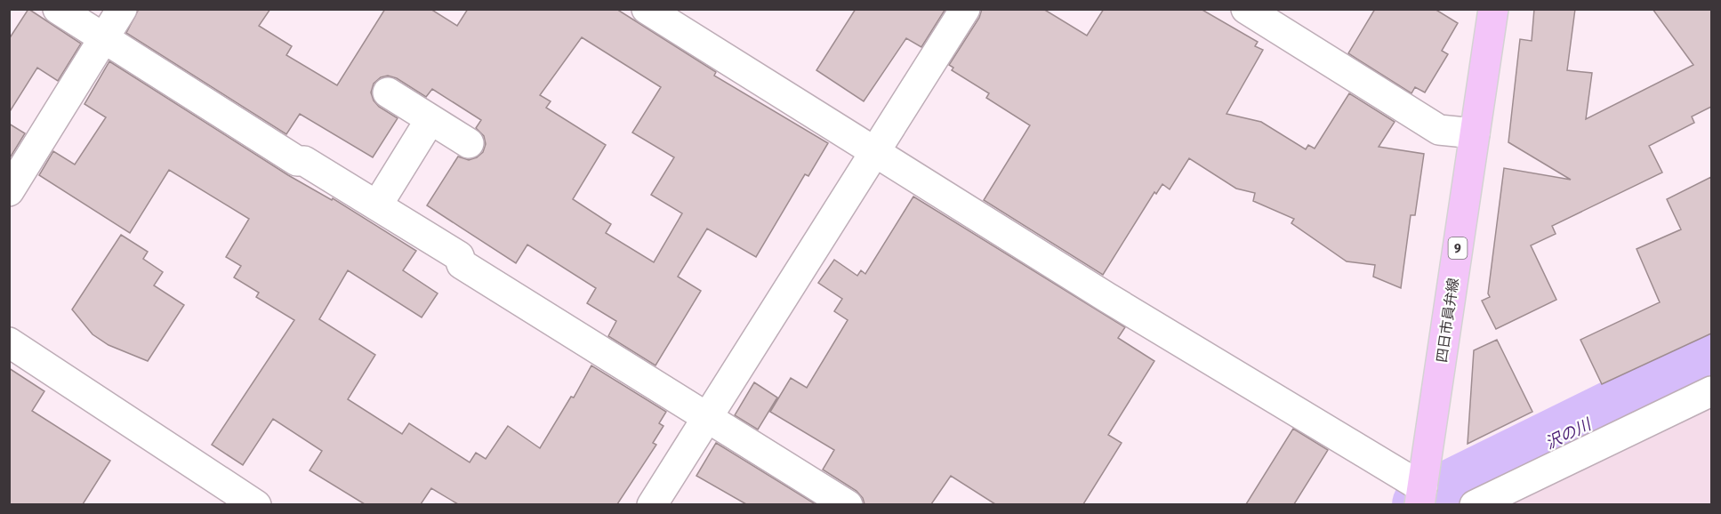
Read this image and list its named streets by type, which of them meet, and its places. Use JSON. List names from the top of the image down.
{
  "streets": {
    "main road": ["9", "四日市員弁線"]
  },
  "water": ["沢の川"]
}
